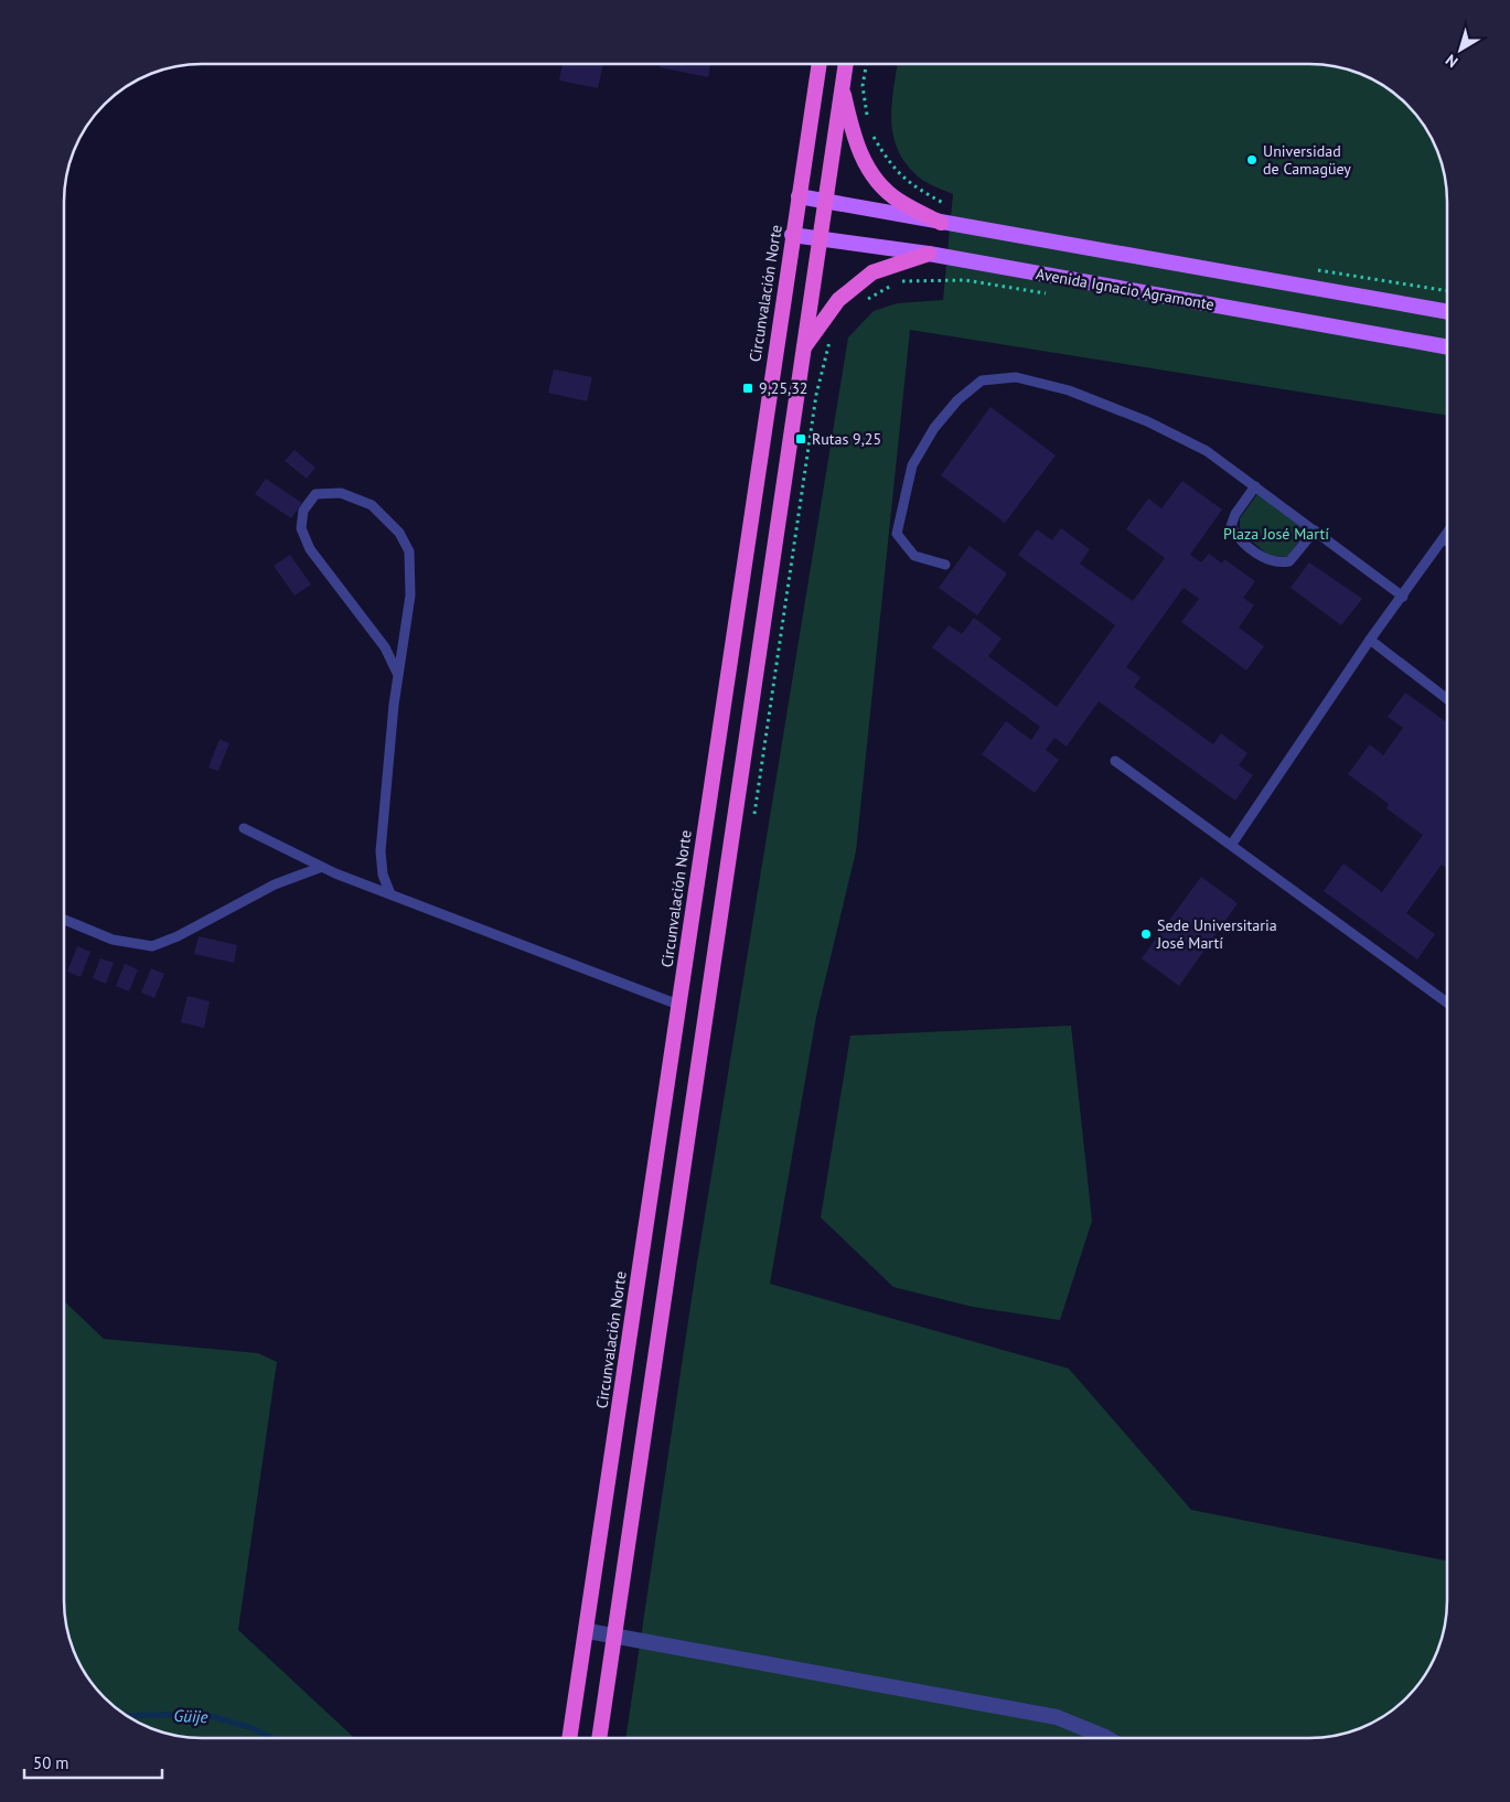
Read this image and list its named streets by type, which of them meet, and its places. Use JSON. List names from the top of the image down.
{
  "streets": {
    "highway": ["Circunvalación Norte"],
    "main road": ["Avenida Ignacio Agramonte"]
  },
  "crossings": [
    ["Avenida Ignacio Agramonte", "Circunvalación Norte"]
  ],
  "water": ["Güije"],
  "parks": ["Plaza José Martí"],
  "places": {
    "other": ["Universidad de Camagüey", "Sede Universitaria José Martí"],
    "transit": ["9,25,32", "Rutas 9,25"]
  },
  "scale_bar": "50 m",
  "north": "bottom left"
}
